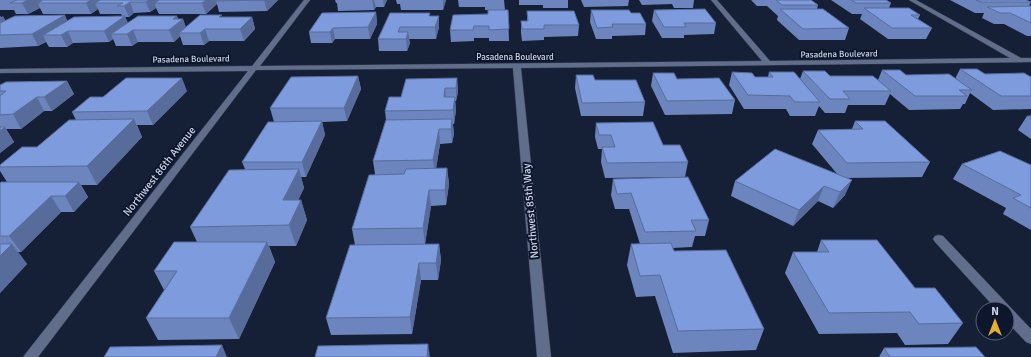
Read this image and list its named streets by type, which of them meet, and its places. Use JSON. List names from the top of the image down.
{
  "streets": {
    "street": ["Pasadena Boulevard", "Northwest 86th Avenue", "Northwest 85th Way"]
  },
  "crossings": [
    ["Pasadena Boulevard", "Northwest 86th Avenue"],
    ["Pasadena Boulevard", "Northwest 85th Way"]
  ],
  "north": "top"
}
